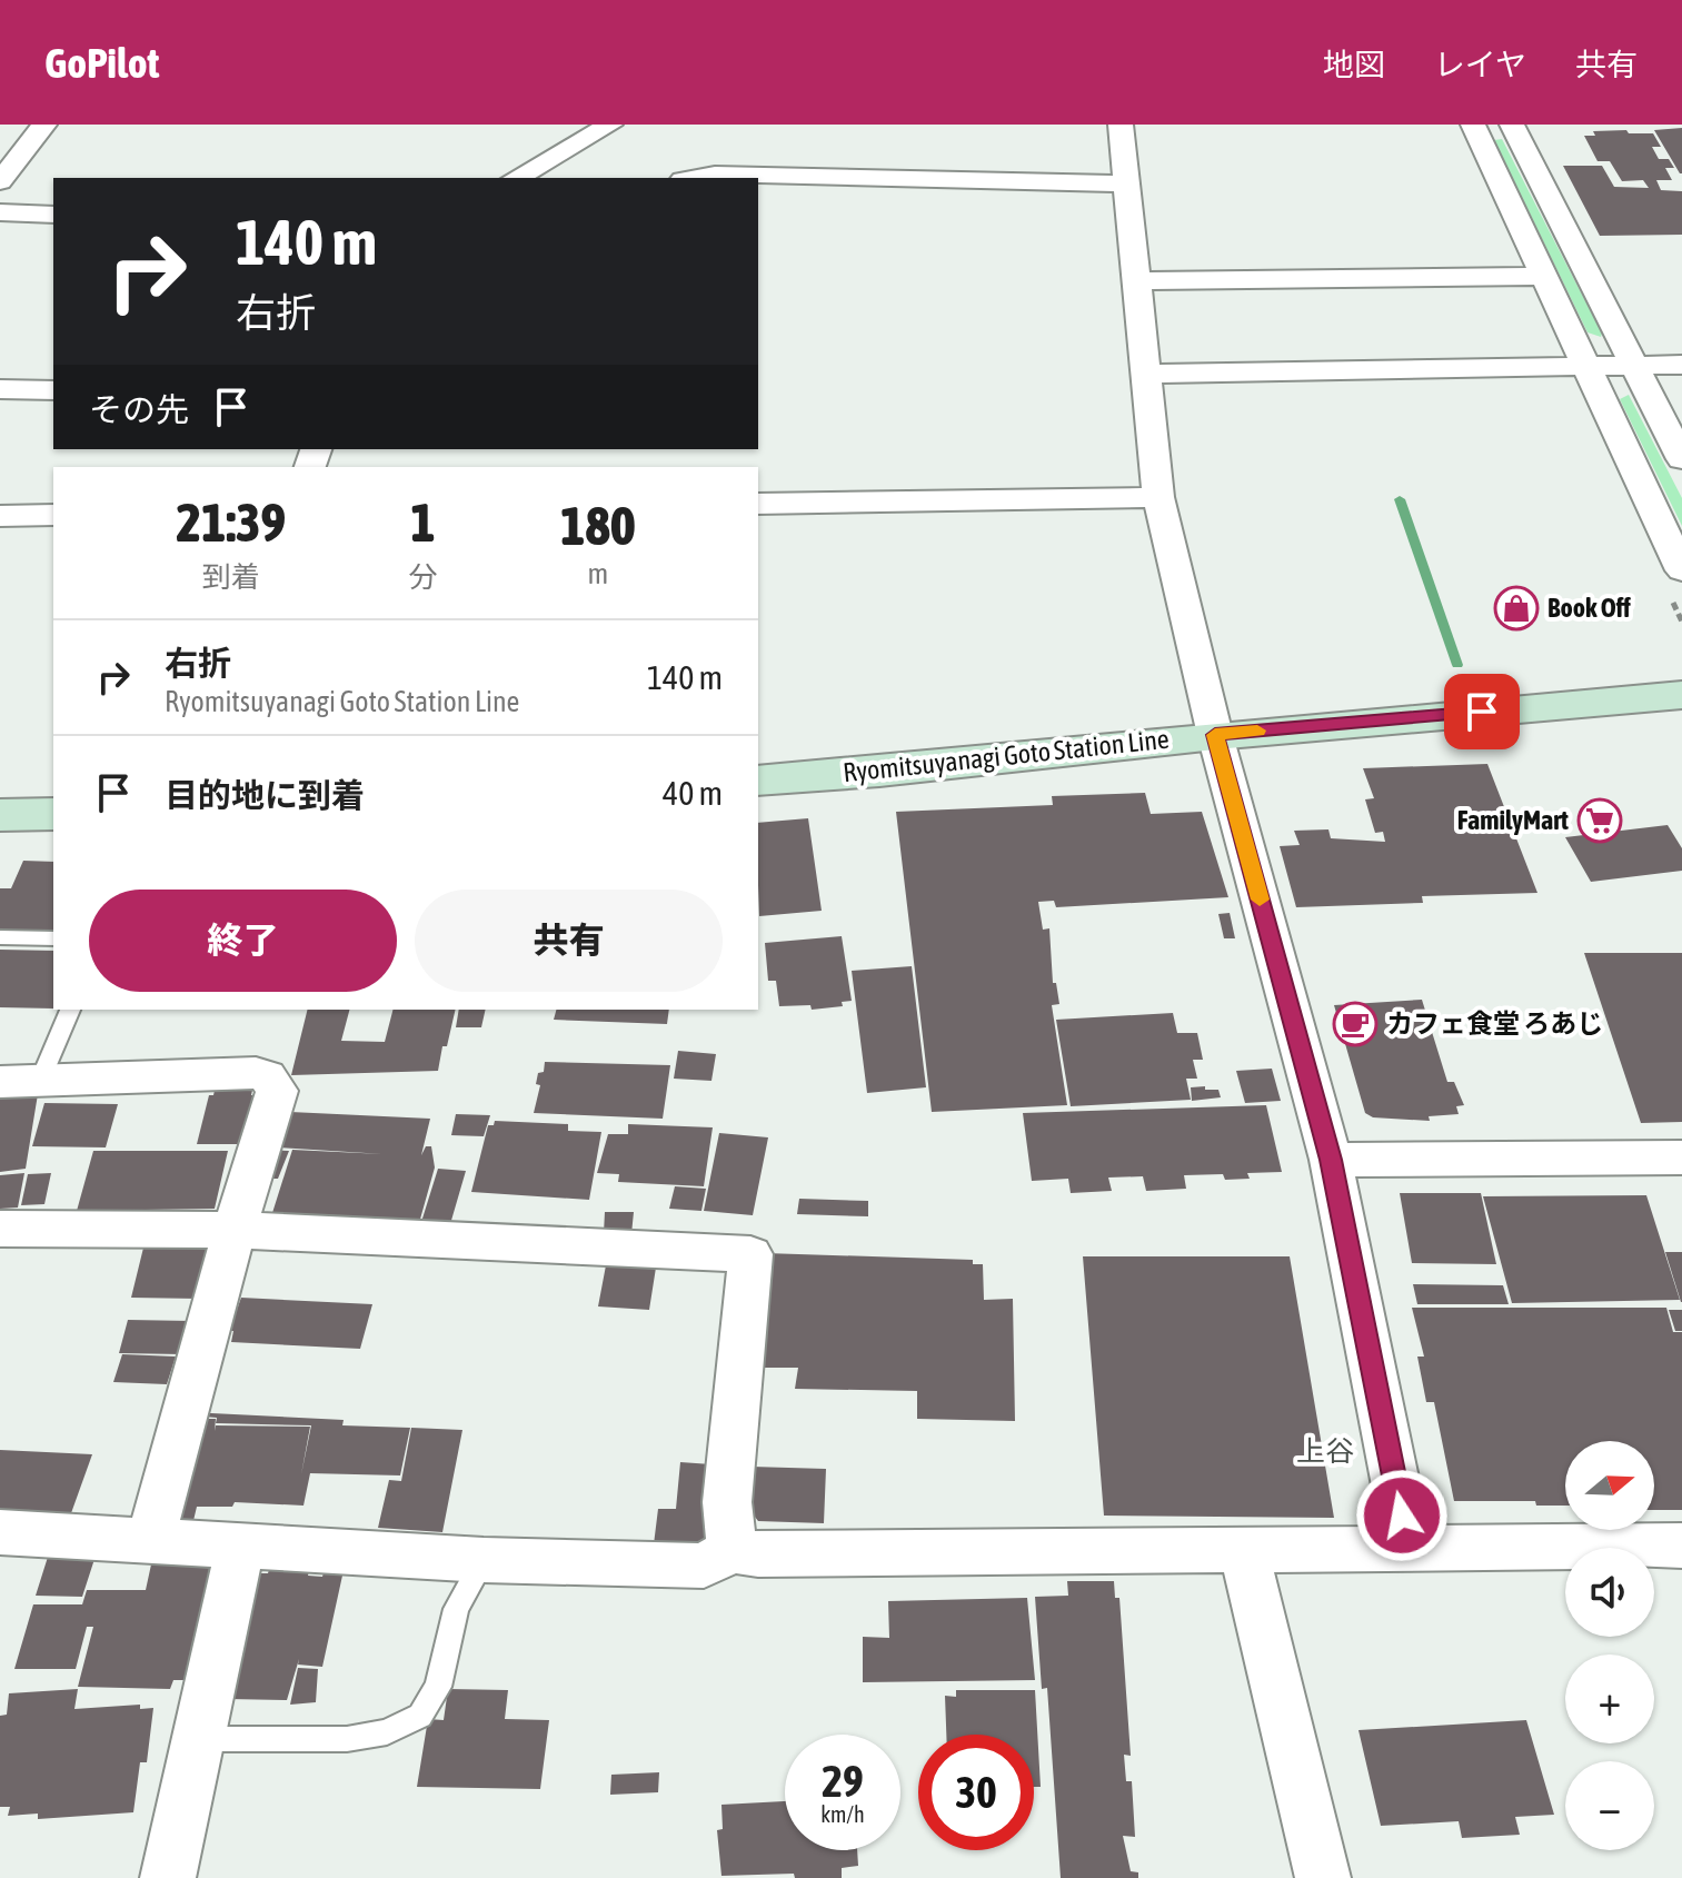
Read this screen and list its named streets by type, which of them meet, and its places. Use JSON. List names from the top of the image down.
{
  "streets": {
    "main road": ["Ryomitsuyanagi Goto Station Line"]
  },
  "districts": ["上谷"],
  "places": {
    "shop": ["Book Off"],
    "supermarket": ["FamilyMart"],
    "cafe": ["カフェ食堂 ろあじ"]
  },
  "north": "right",
  "page": {
    "header": "GoPilot",
    "nav": ["地図", "レイヤ", "共有"],
    "turn": ["140 m", "右折"],
    "then": "その先",
    "eta": [
      "21:39",
      "到着",
      "1",
      "分",
      "180",
      "m"
    ],
    "list": [
      {
        "name": "右折",
        "note": "Ryomitsuyanagi Goto Station Line",
        "value": "140 m"
      },
      {
        "name": "目的地に到着",
        "value": "40 m"
      }
    ],
    "buttons": ["終了", "共有"],
    "map_buttons": ["+", "−"],
    "speed": "29 km/h",
    "limit": "30"
  }
}
